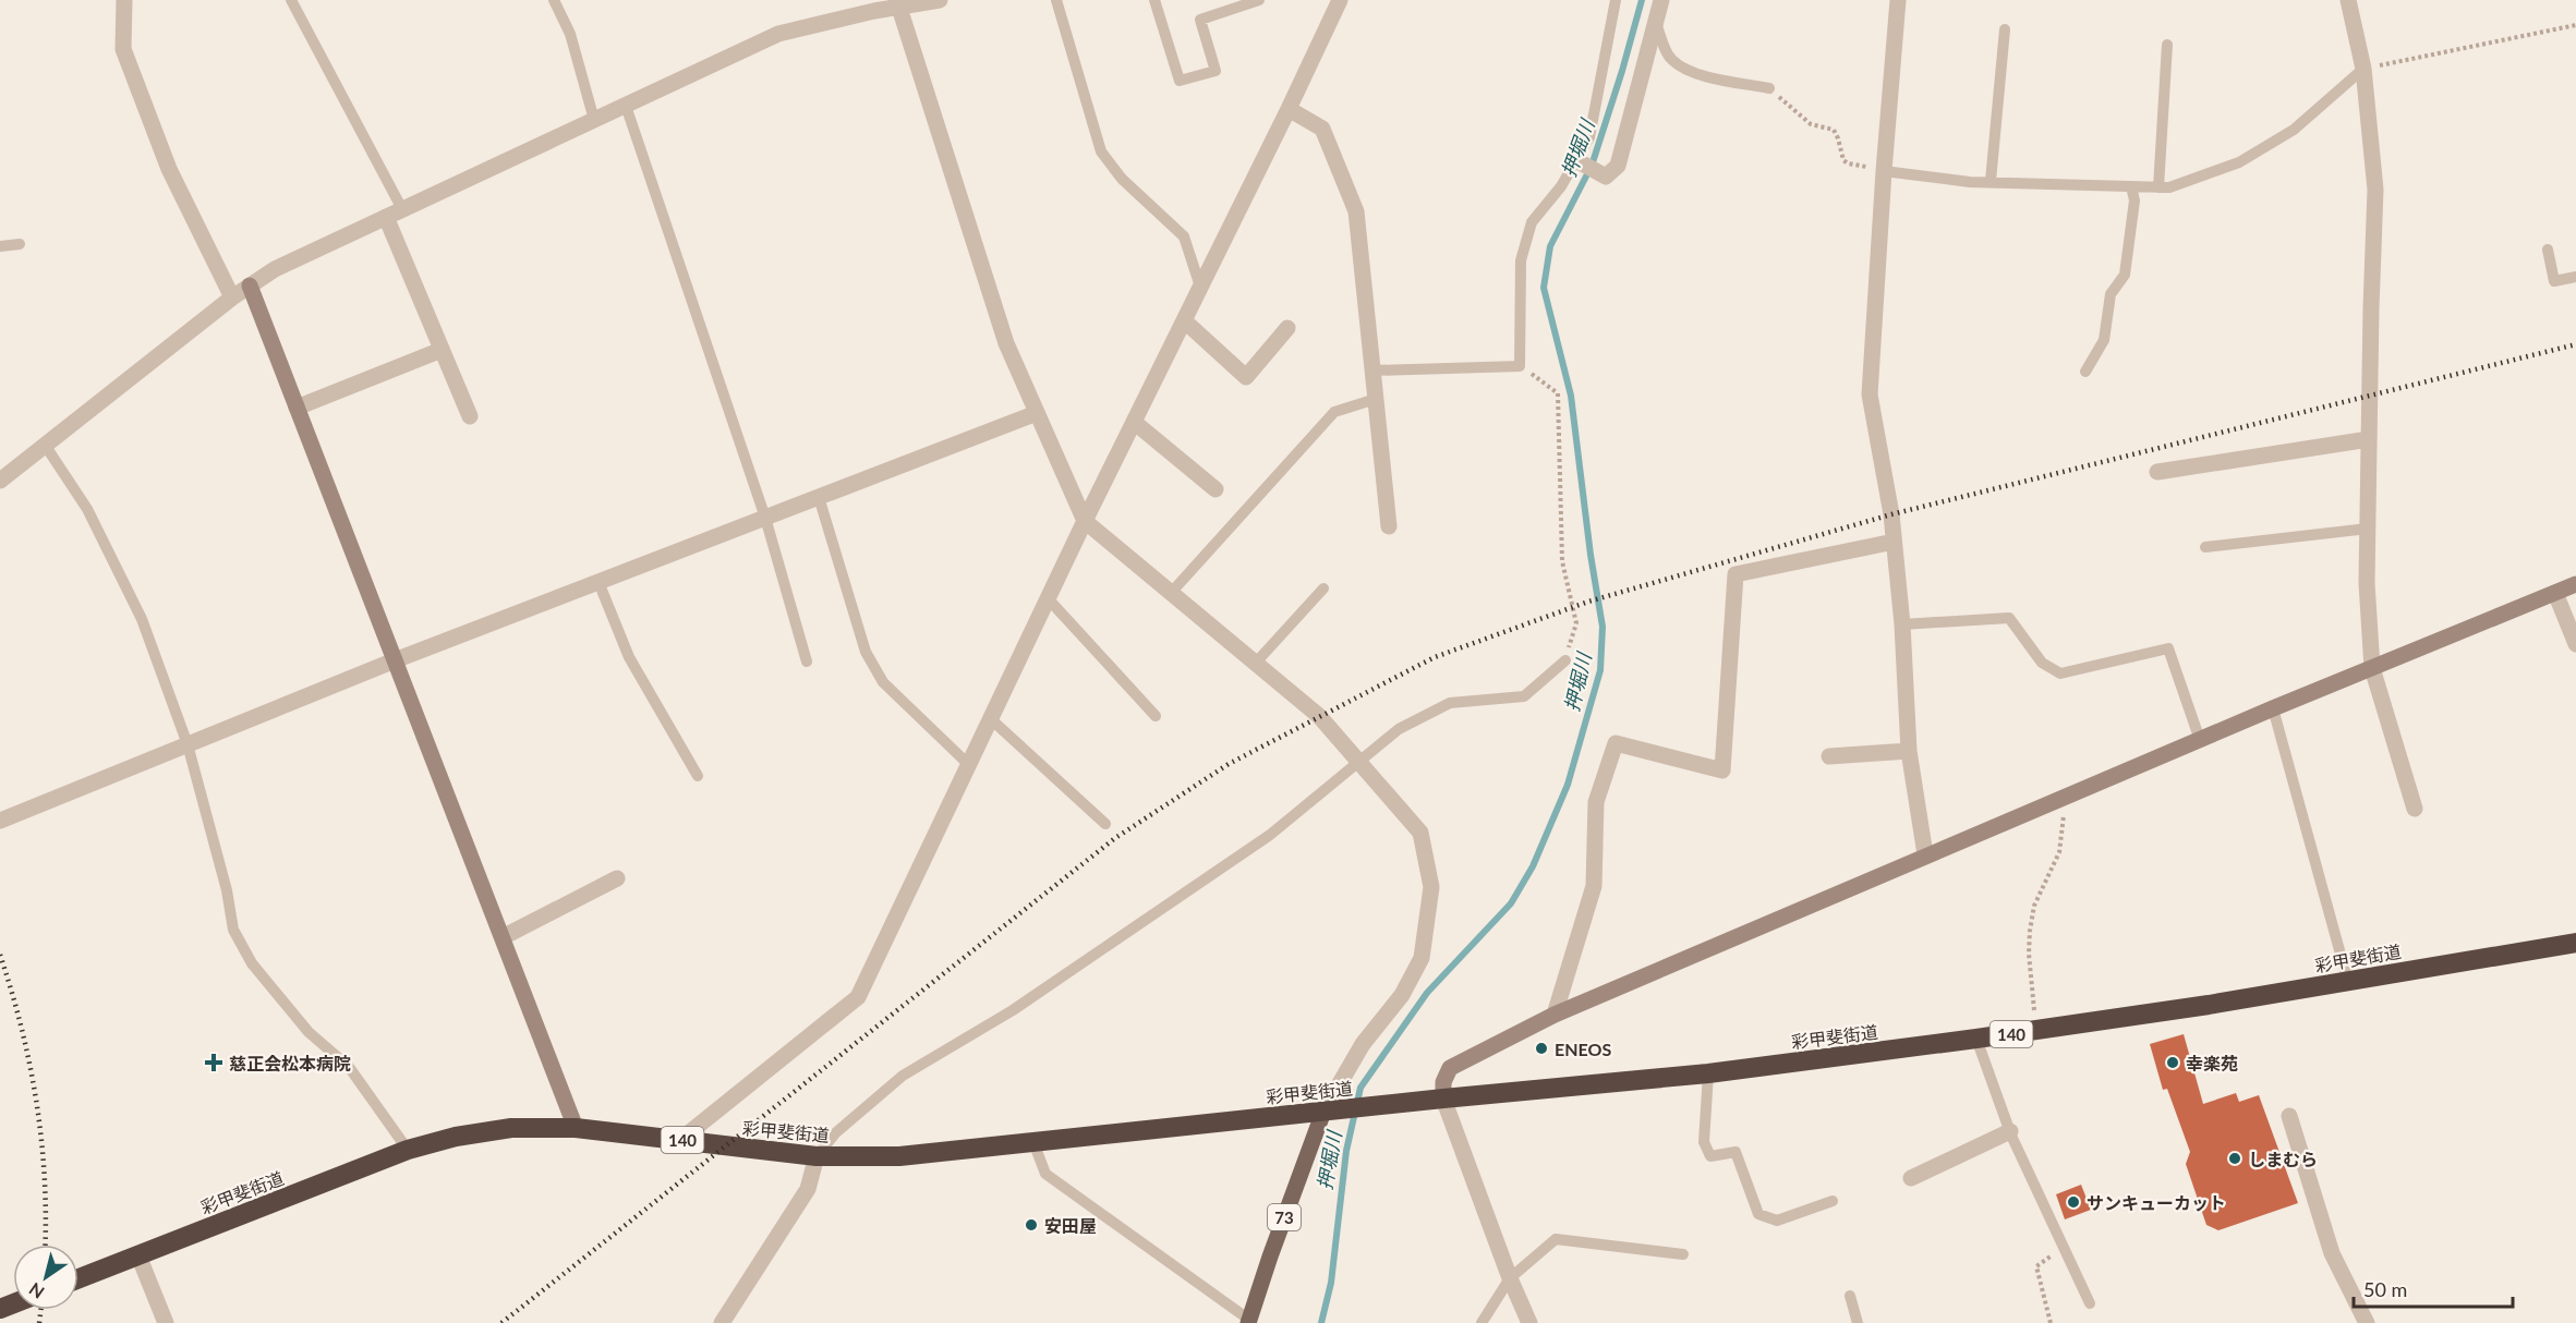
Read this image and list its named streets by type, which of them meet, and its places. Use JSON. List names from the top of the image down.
{
  "streets": {
    "highway": ["彩甲斐街道", "140"],
    "main road": ["73"]
  },
  "crossings": [
    ["彩甲斐街道", "73"]
  ],
  "water": ["押堀川"],
  "places": {
    "other": [
      "ENEOS",
      "幸楽苑",
      "しまむら",
      "サンキューカット",
      "安田屋"
    ],
    "health": ["慈正会松本病院"]
  },
  "scale_bar": "50 m",
  "north": "bottom left"
}
